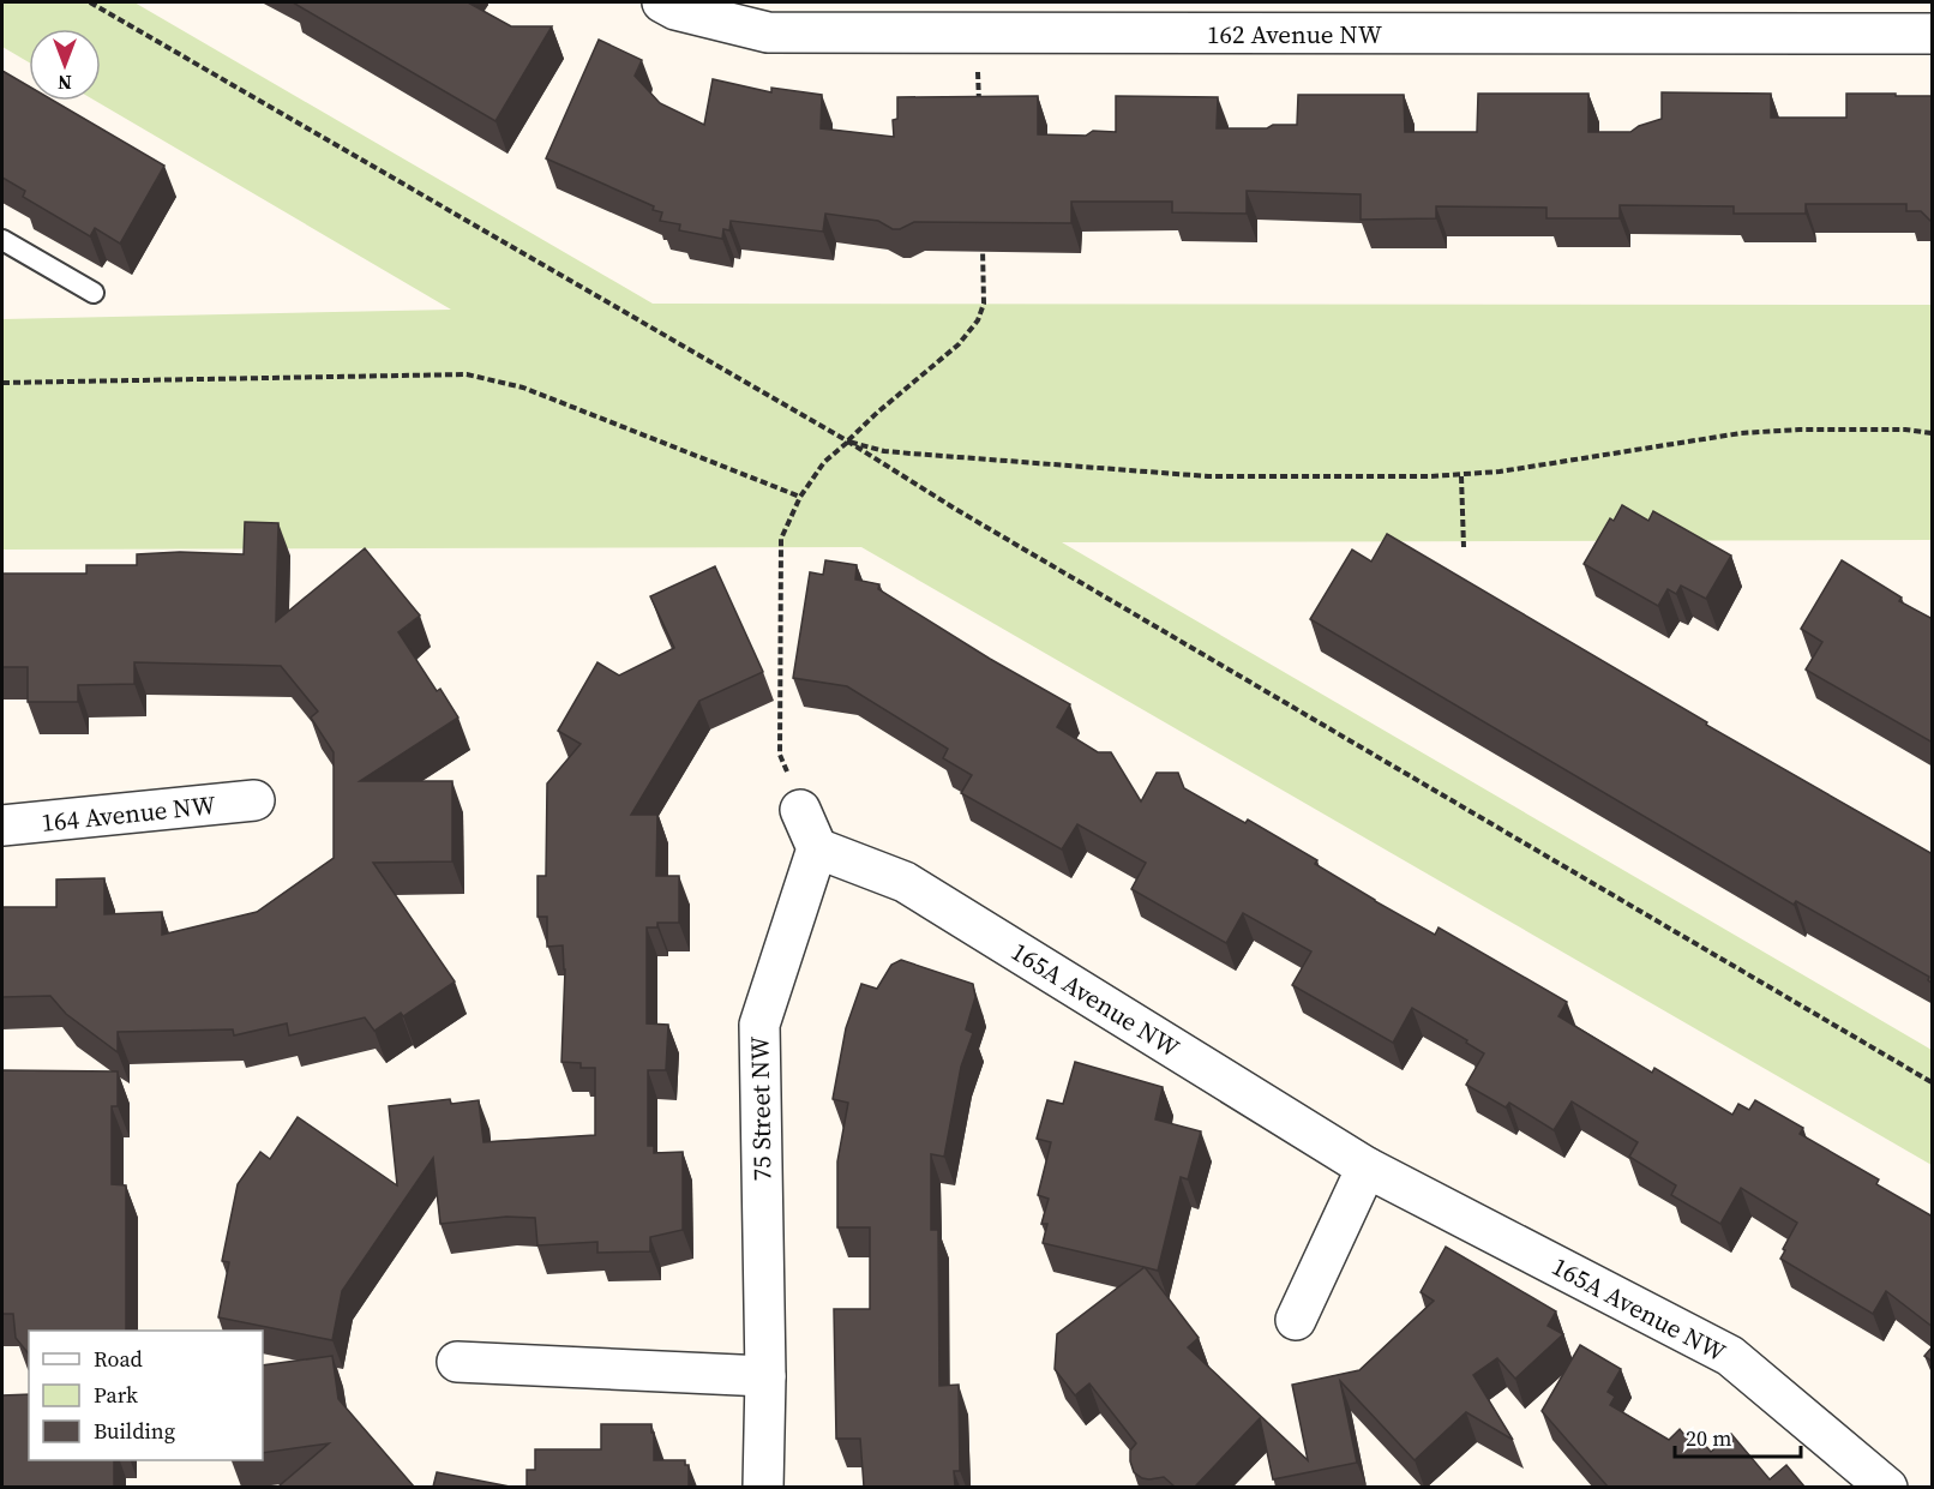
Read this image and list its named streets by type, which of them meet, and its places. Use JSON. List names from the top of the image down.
{
  "streets": {
    "street": [
      "162 Avenue NW",
      "164 Avenue NW",
      "165A Avenue NW",
      "75 Street NW"
    ]
  },
  "crossings": [
    ["165A Avenue NW", "75 Street NW"]
  ],
  "legend": ["Road", "Park", "Building"],
  "scale_bar": "20 m",
  "north": "bottom"
}
